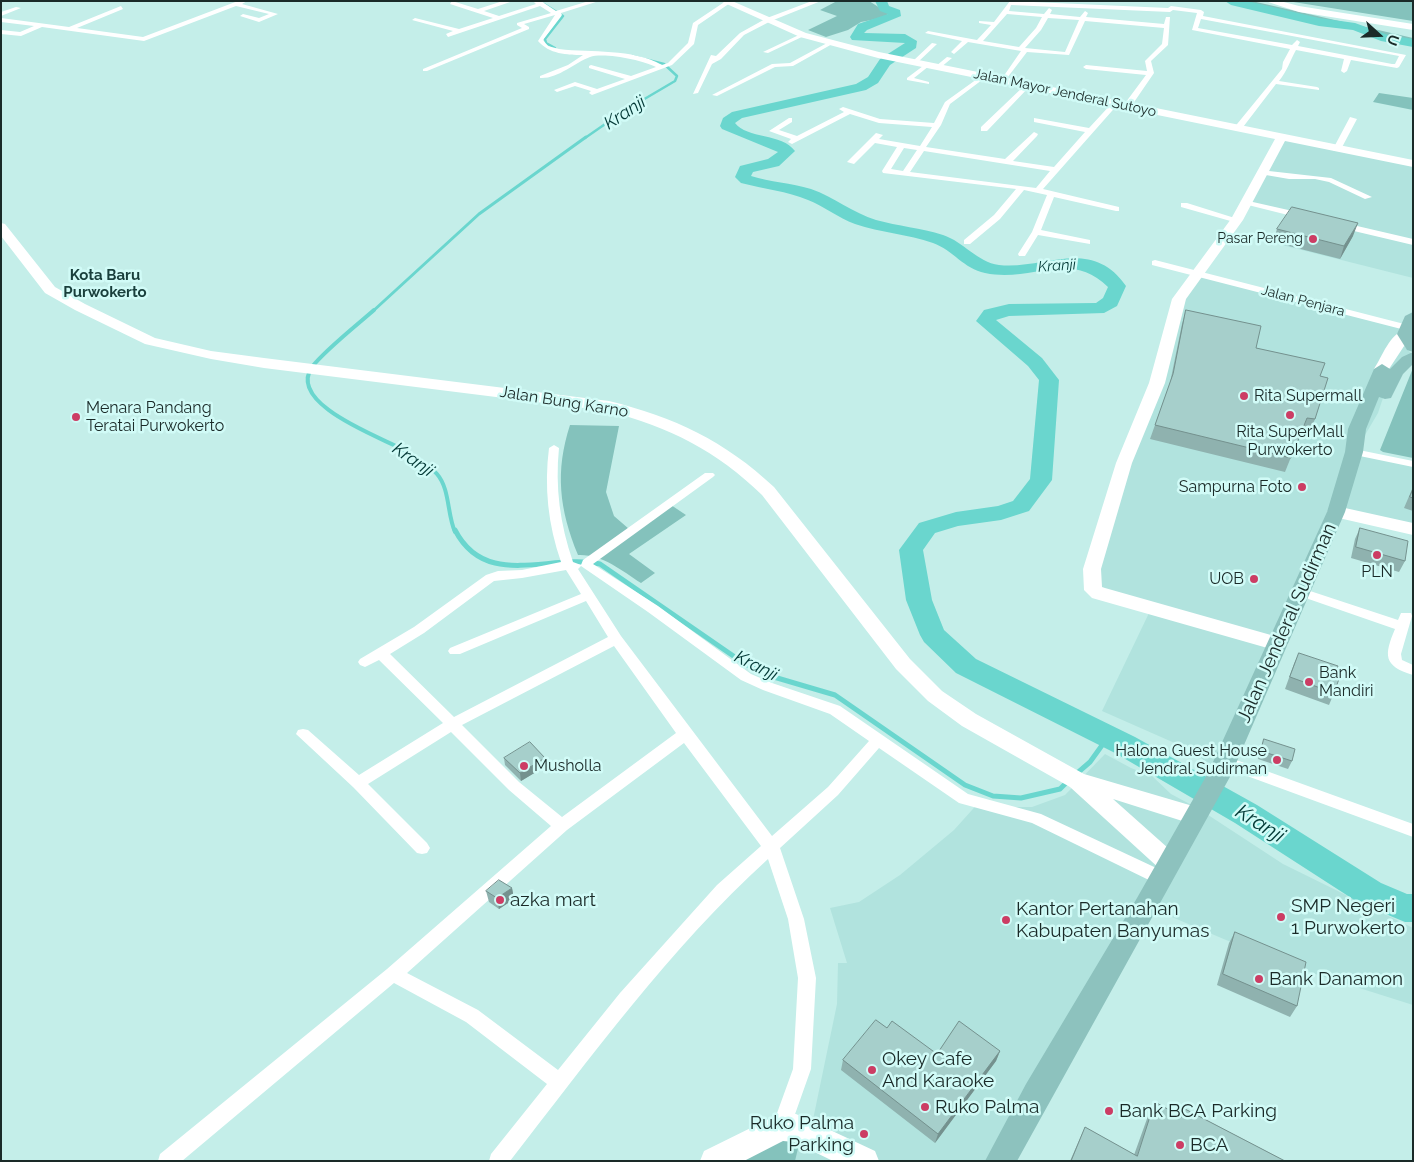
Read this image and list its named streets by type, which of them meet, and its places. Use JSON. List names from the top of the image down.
{
  "streets": {
    "main road": ["Jalan Mayor Jenderal Sutoyo", "Jalan Bung Karno", "Jalan Jenderal Sudirman"],
    "street": ["Jalan Penjara"]
  },
  "crossings": [
    ["Jalan Penjara", "Jalan Jenderal Sudirman"]
  ],
  "districts": ["Kota Baru Purwokerto"],
  "water": ["Kranji"],
  "places": [
    "Pasar Pereng",
    "Rita Supermall",
    "Rita SuperMall Purwokerto",
    "Menara Pandang Teratai Purwokerto",
    "Sampurna Foto",
    "PLN",
    "UOB",
    "Bank Mandiri",
    "Halona Guest House Jendral Sudirman",
    "Musholla",
    "azka mart",
    "SMP Negeri 1 Purwokerto",
    "Kantor Pertanahan Kabupaten Banyumas",
    "Bank Danamon",
    "Okey Cafe And Karaoke",
    "Ruko Palma",
    "Bank BCA Parking",
    "Ruko Palma Parking",
    "BCA"
  ],
  "north": "right"
}
